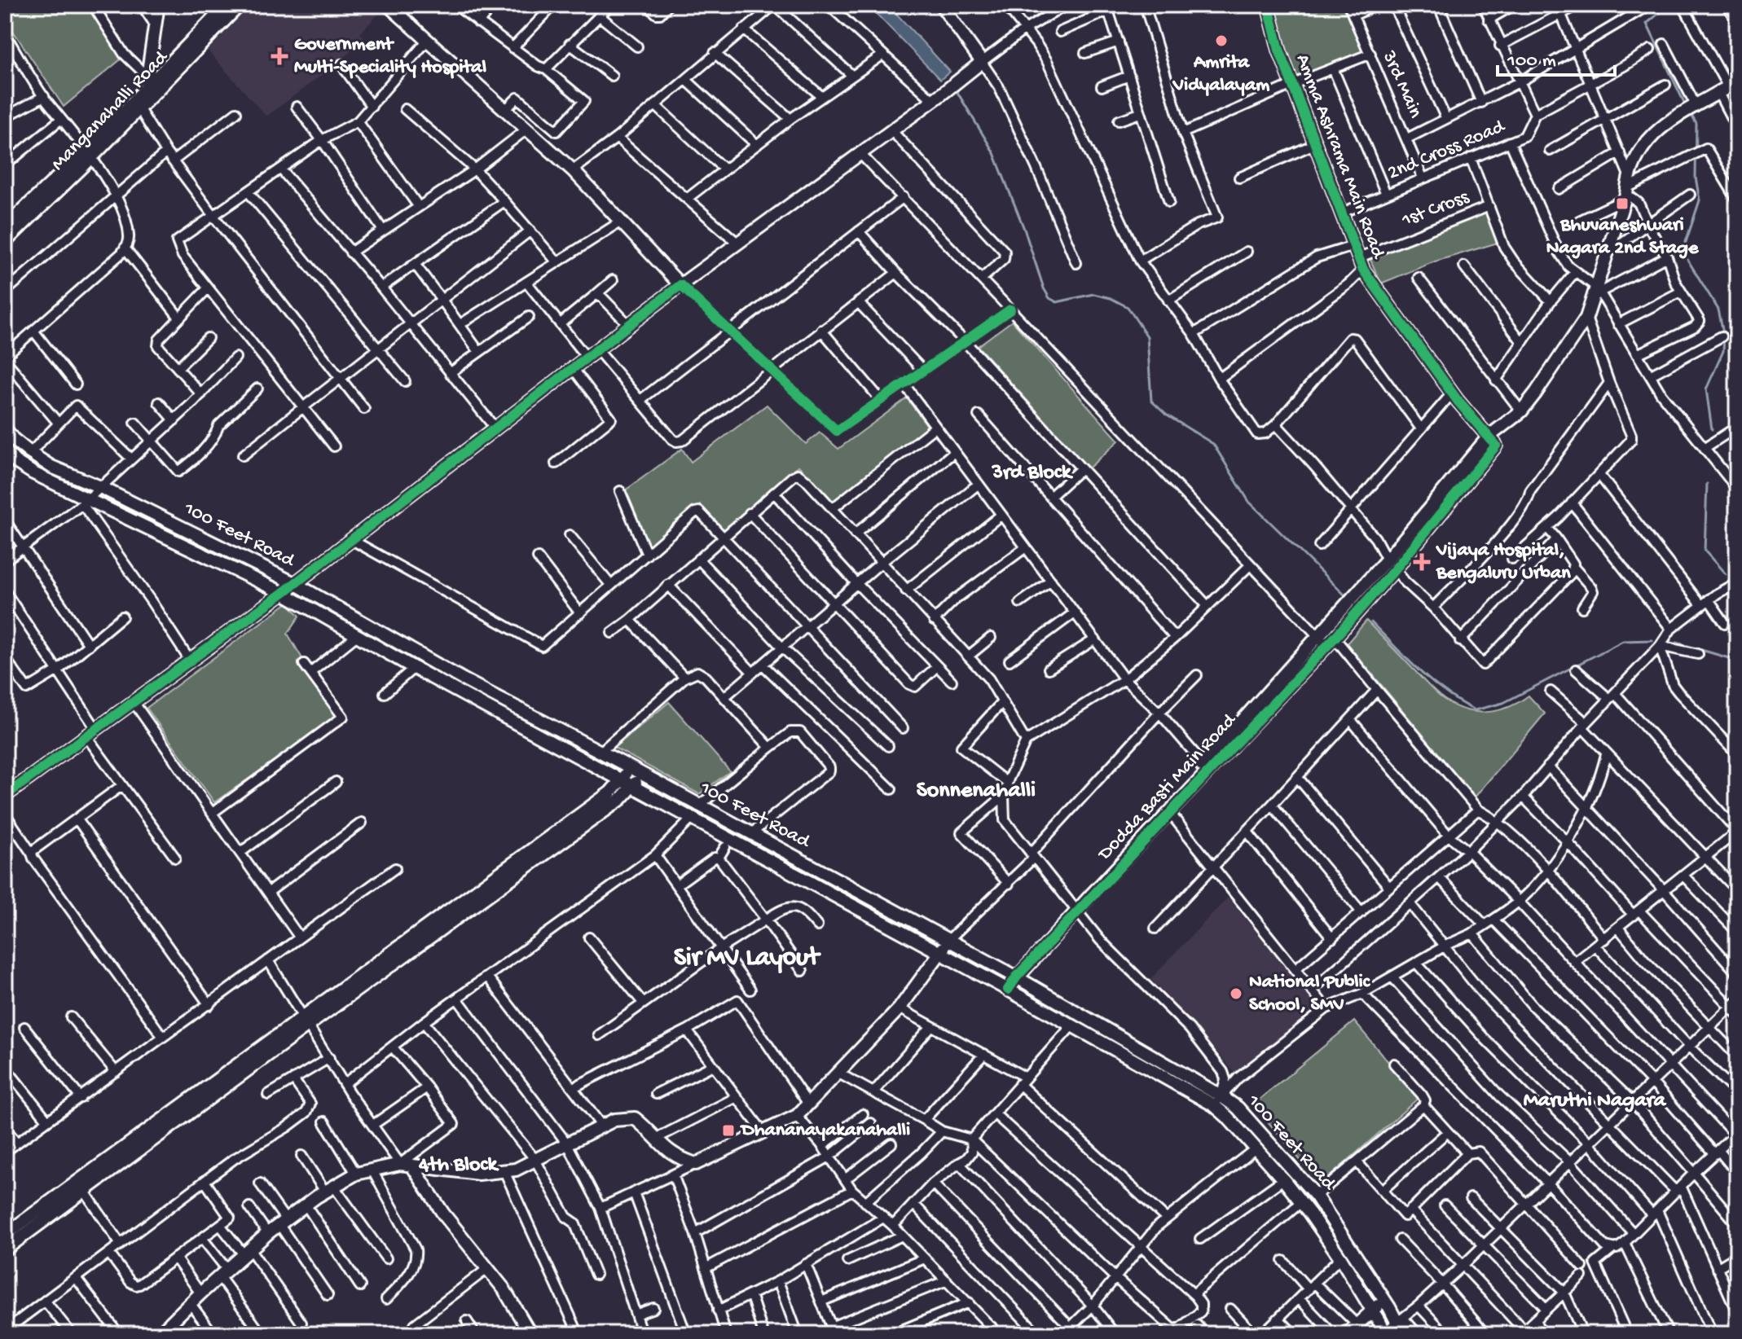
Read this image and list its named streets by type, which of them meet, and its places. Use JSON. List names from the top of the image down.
{
  "streets": {
    "street": [
      "3rd Main",
      "Manganahalli Road",
      "2nd Cross Road",
      "Amma Ashrama Main Road",
      "1st Cross",
      "100 Feet Road",
      "Dodda Basti Main Road"
    ]
  },
  "crossings": [
    ["3rd Main", "2nd Cross Road"],
    ["2nd Cross Road", "Amma Ashrama Main Road"],
    ["Amma Ashrama Main Road", "1st Cross"],
    ["Amma Ashrama Main Road", "Dodda Basti Main Road"],
    ["100 Feet Road", "Dodda Basti Main Road"]
  ],
  "districts": [
    "3rd Block",
    "Sonnenahalli",
    "Sir MV Layout",
    "Maruthi Nagara",
    "4th Block"
  ],
  "places": {
    "other": ["Amrita Vidyalayam", "National Public School, SMV"],
    "health": ["Government Multi-Speciality Hospital", "Vijaya Hospital, Bengaluru Urban"],
    "transit": ["Bhuvaneshwari Nagara 2nd Stage", "Dhananayakanahalli"]
  },
  "scale_bar": "100 m"
}
